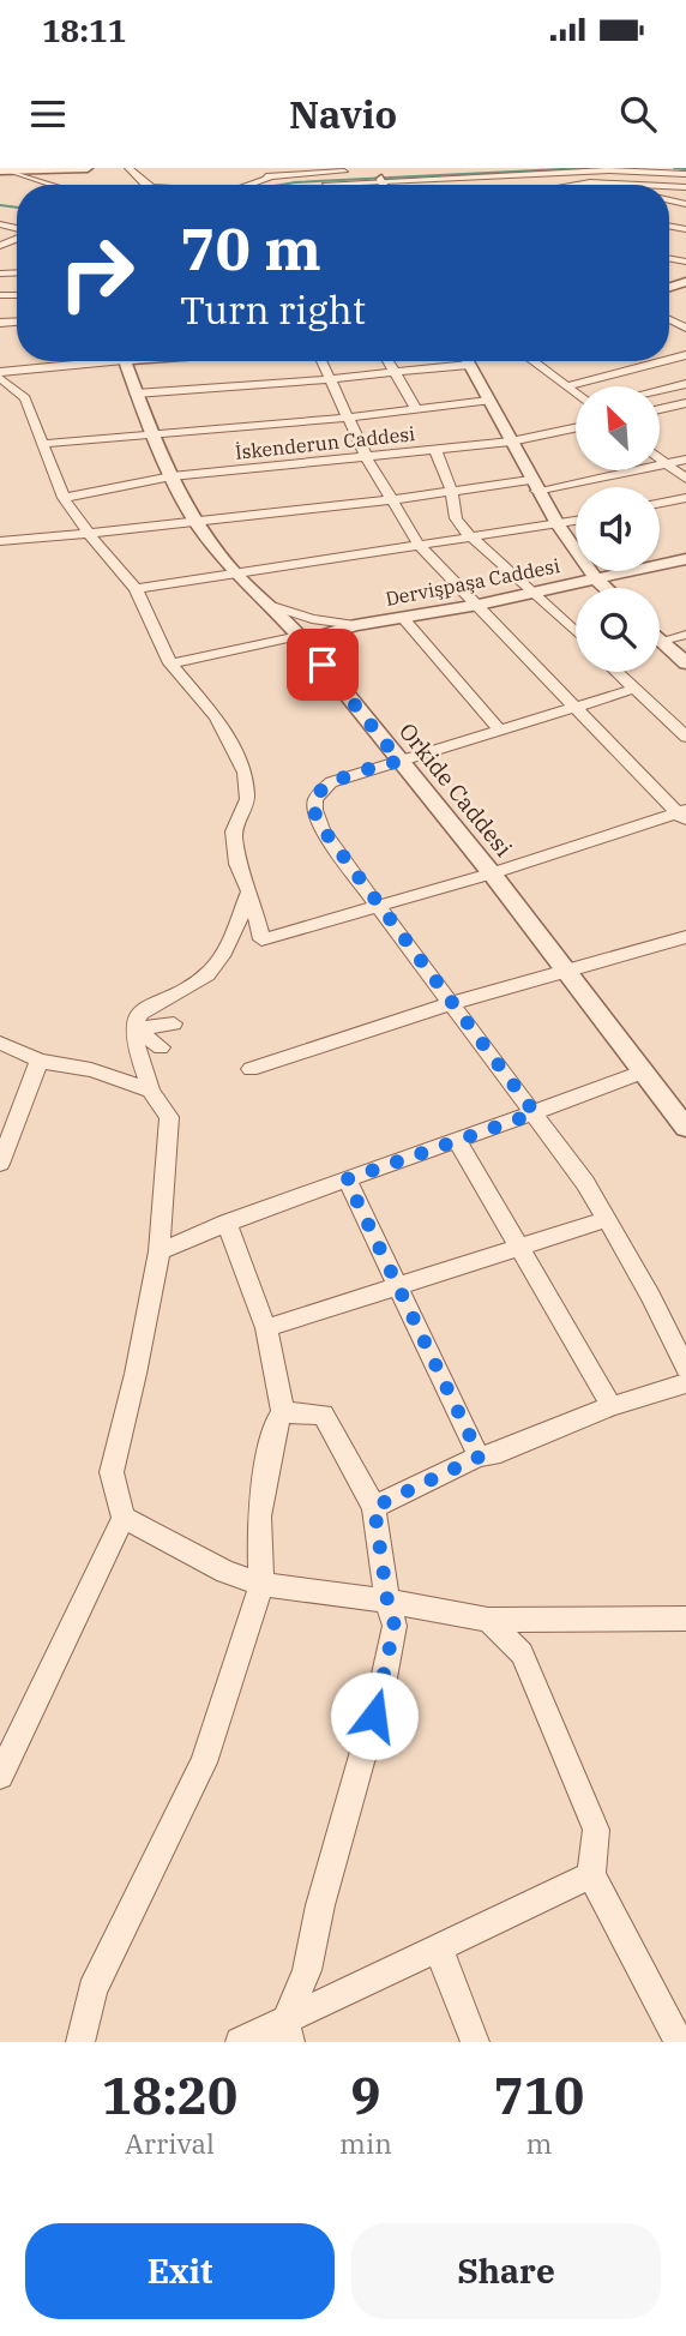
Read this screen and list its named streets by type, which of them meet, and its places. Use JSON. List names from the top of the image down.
{
  "streets": {
    "street": ["İskenderun Caddesi", "Dervişpaşa Caddesi", "Orkide Caddesi"]
  },
  "crossings": [
    ["İskenderun Caddesi", "Dervişpaşa Caddesi"],
    ["Dervişpaşa Caddesi", "Orkide Caddesi"]
  ],
  "north": "top left",
  "page": {
    "status": "18:11",
    "header": "Navio",
    "turn": ["70 m", "Turn right"],
    "eta": [
      "18:20",
      "Arrival",
      "9",
      "min",
      "710",
      "m"
    ],
    "buttons": ["Exit", "Share"]
  }
}
